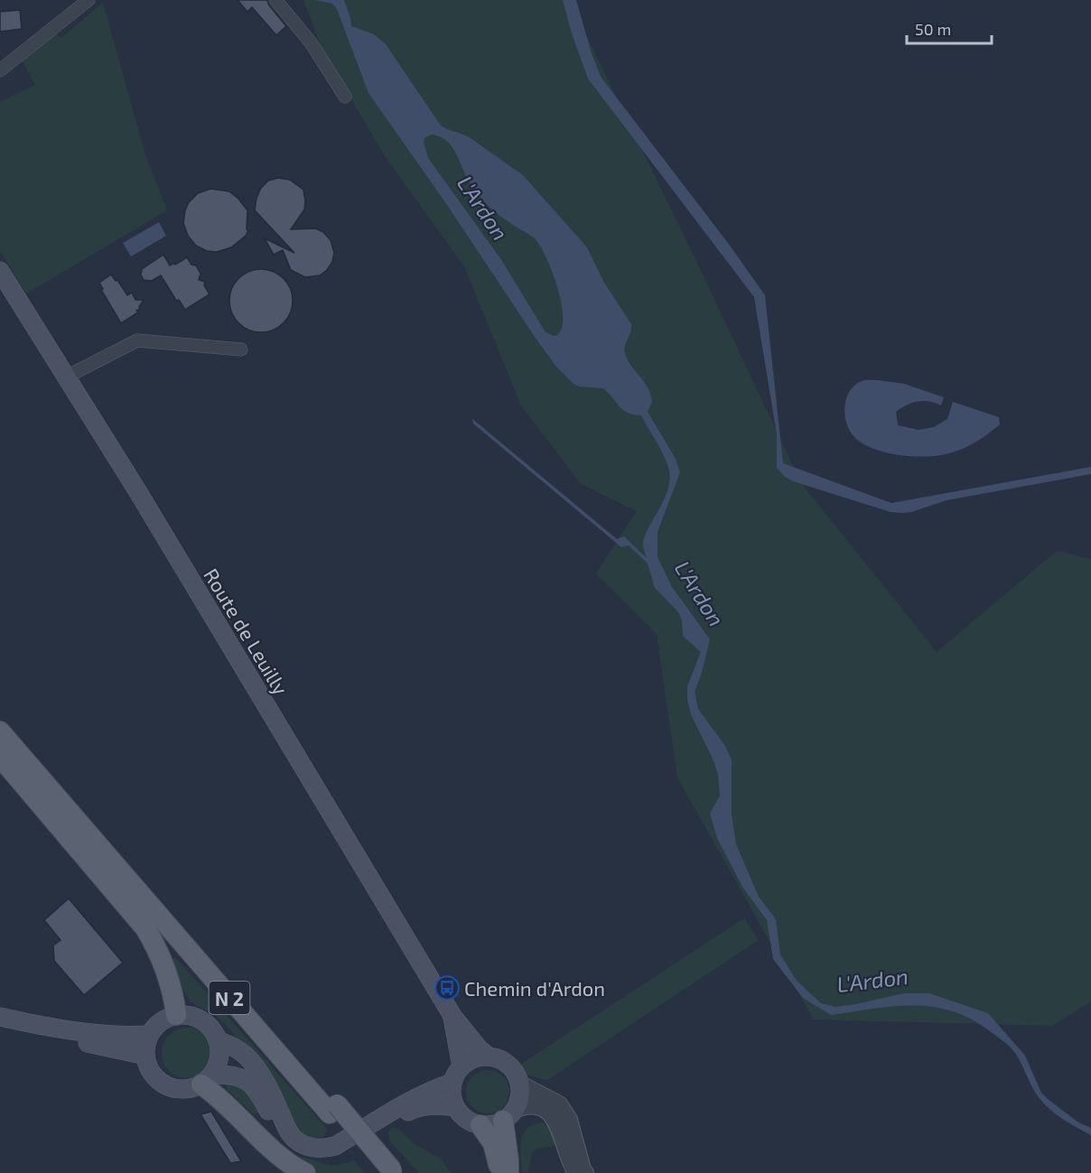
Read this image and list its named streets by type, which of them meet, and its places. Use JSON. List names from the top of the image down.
{
  "streets": {
    "main road": ["Route de Leuilly", "N 2"]
  },
  "water": ["L'Ardon"],
  "places": {
    "bus stop": ["Chemin d'Ardon"]
  },
  "scale_bar": "50 m"
}
